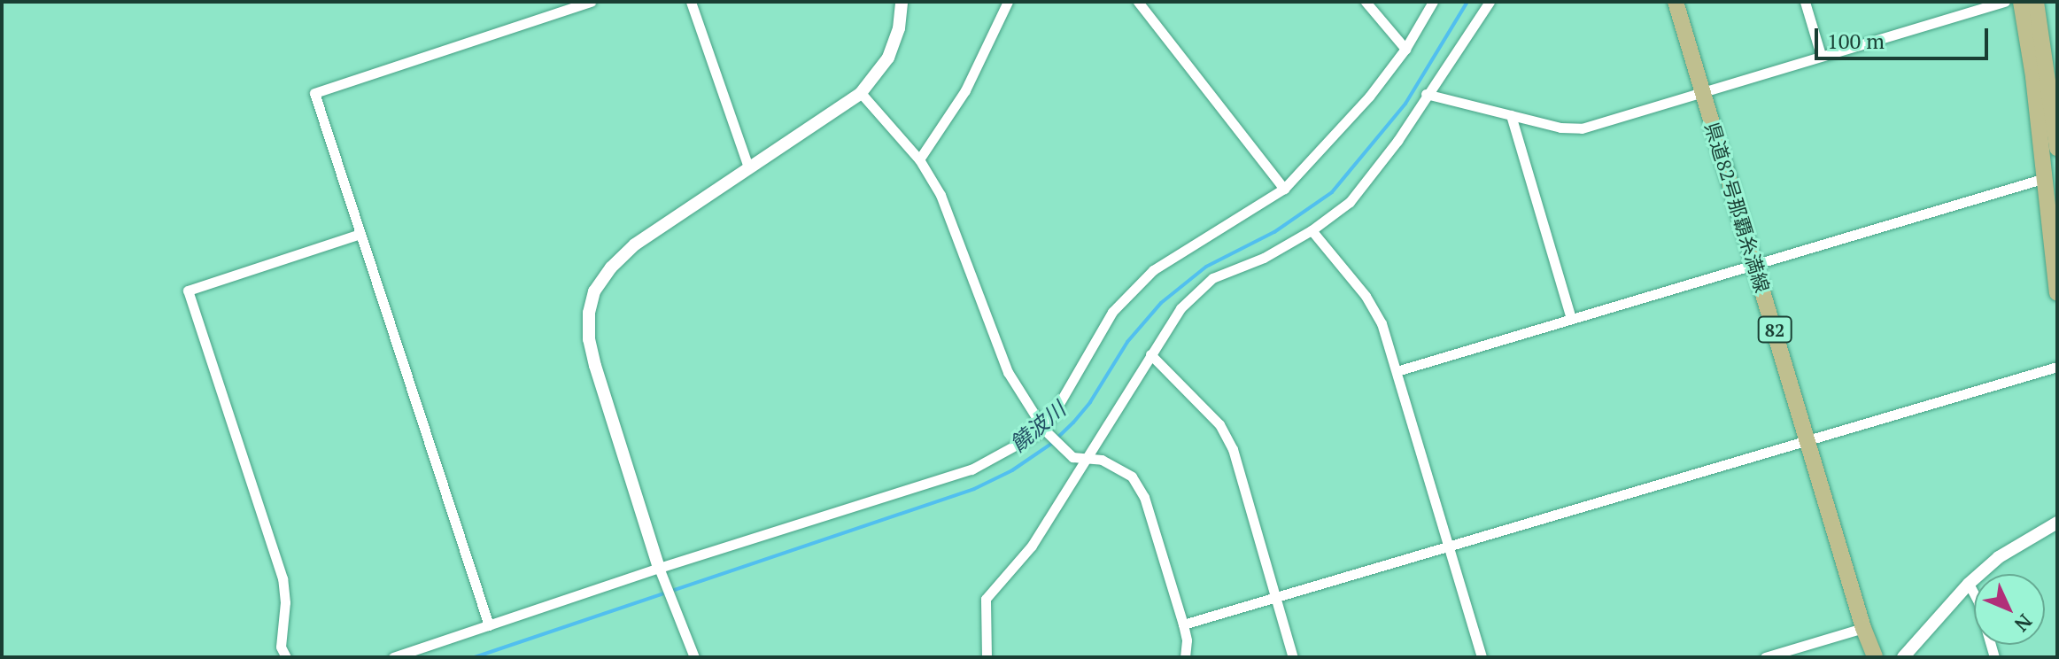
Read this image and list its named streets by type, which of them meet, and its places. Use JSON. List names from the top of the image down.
{
  "streets": {
    "main road": ["県道82号那覇糸満線", "82"]
  },
  "water": ["饒波川"],
  "scale_bar": "100 m",
  "north": "bottom right"
}
